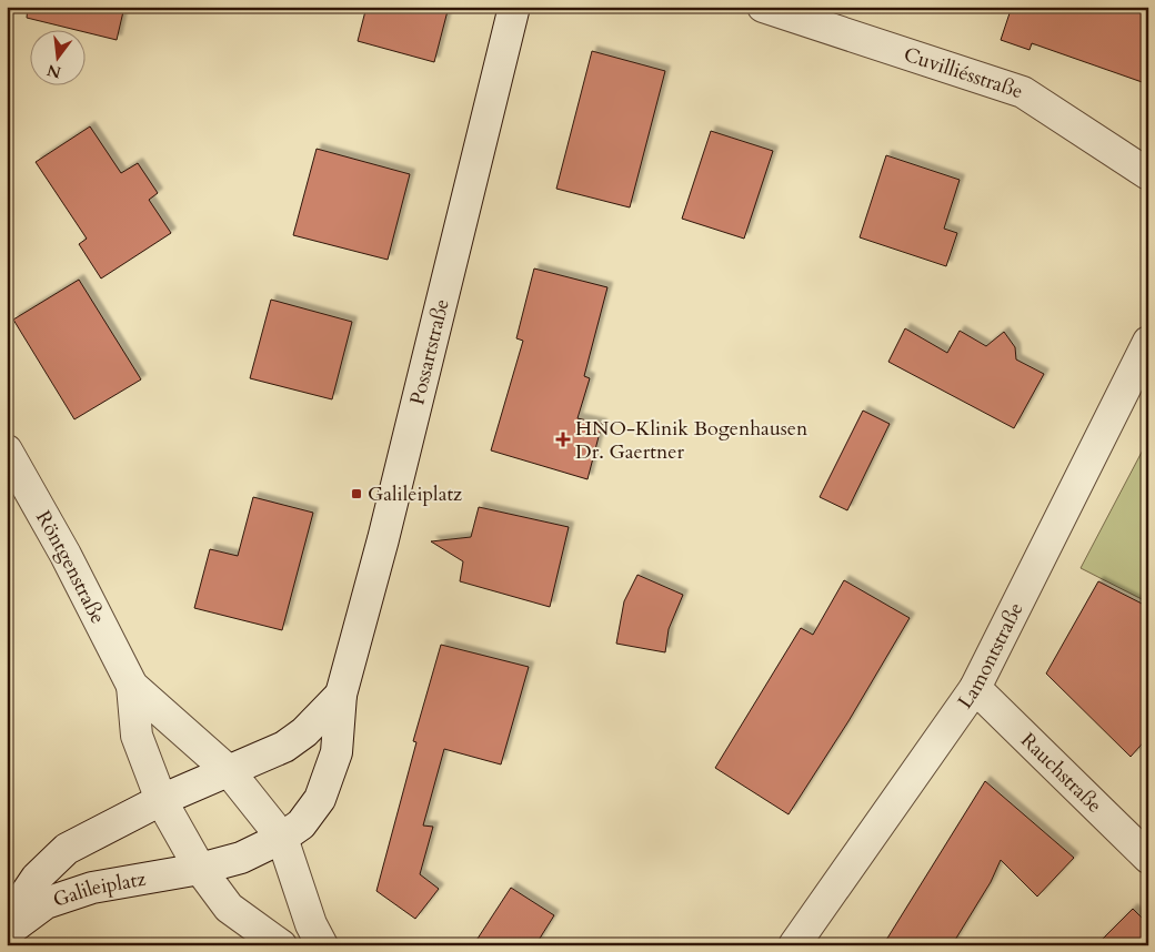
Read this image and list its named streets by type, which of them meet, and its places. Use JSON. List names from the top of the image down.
{
  "streets": {
    "street": [
      "Cuvilliésstraße",
      "Possartstraße",
      "Röntgenstraße",
      "Lamontstraße",
      "Rauchstraße",
      "Galileiplatz"
    ]
  },
  "crossings": [
    ["Possartstraße", "Galileiplatz"],
    ["Röntgenstraße", "Galileiplatz"],
    ["Lamontstraße", "Rauchstraße"]
  ],
  "places": {
    "health": ["HNO-Klinik Bogenhausen Dr. Gaertner"],
    "transit": ["Galileiplatz"]
  },
  "north": "bottom"
}
